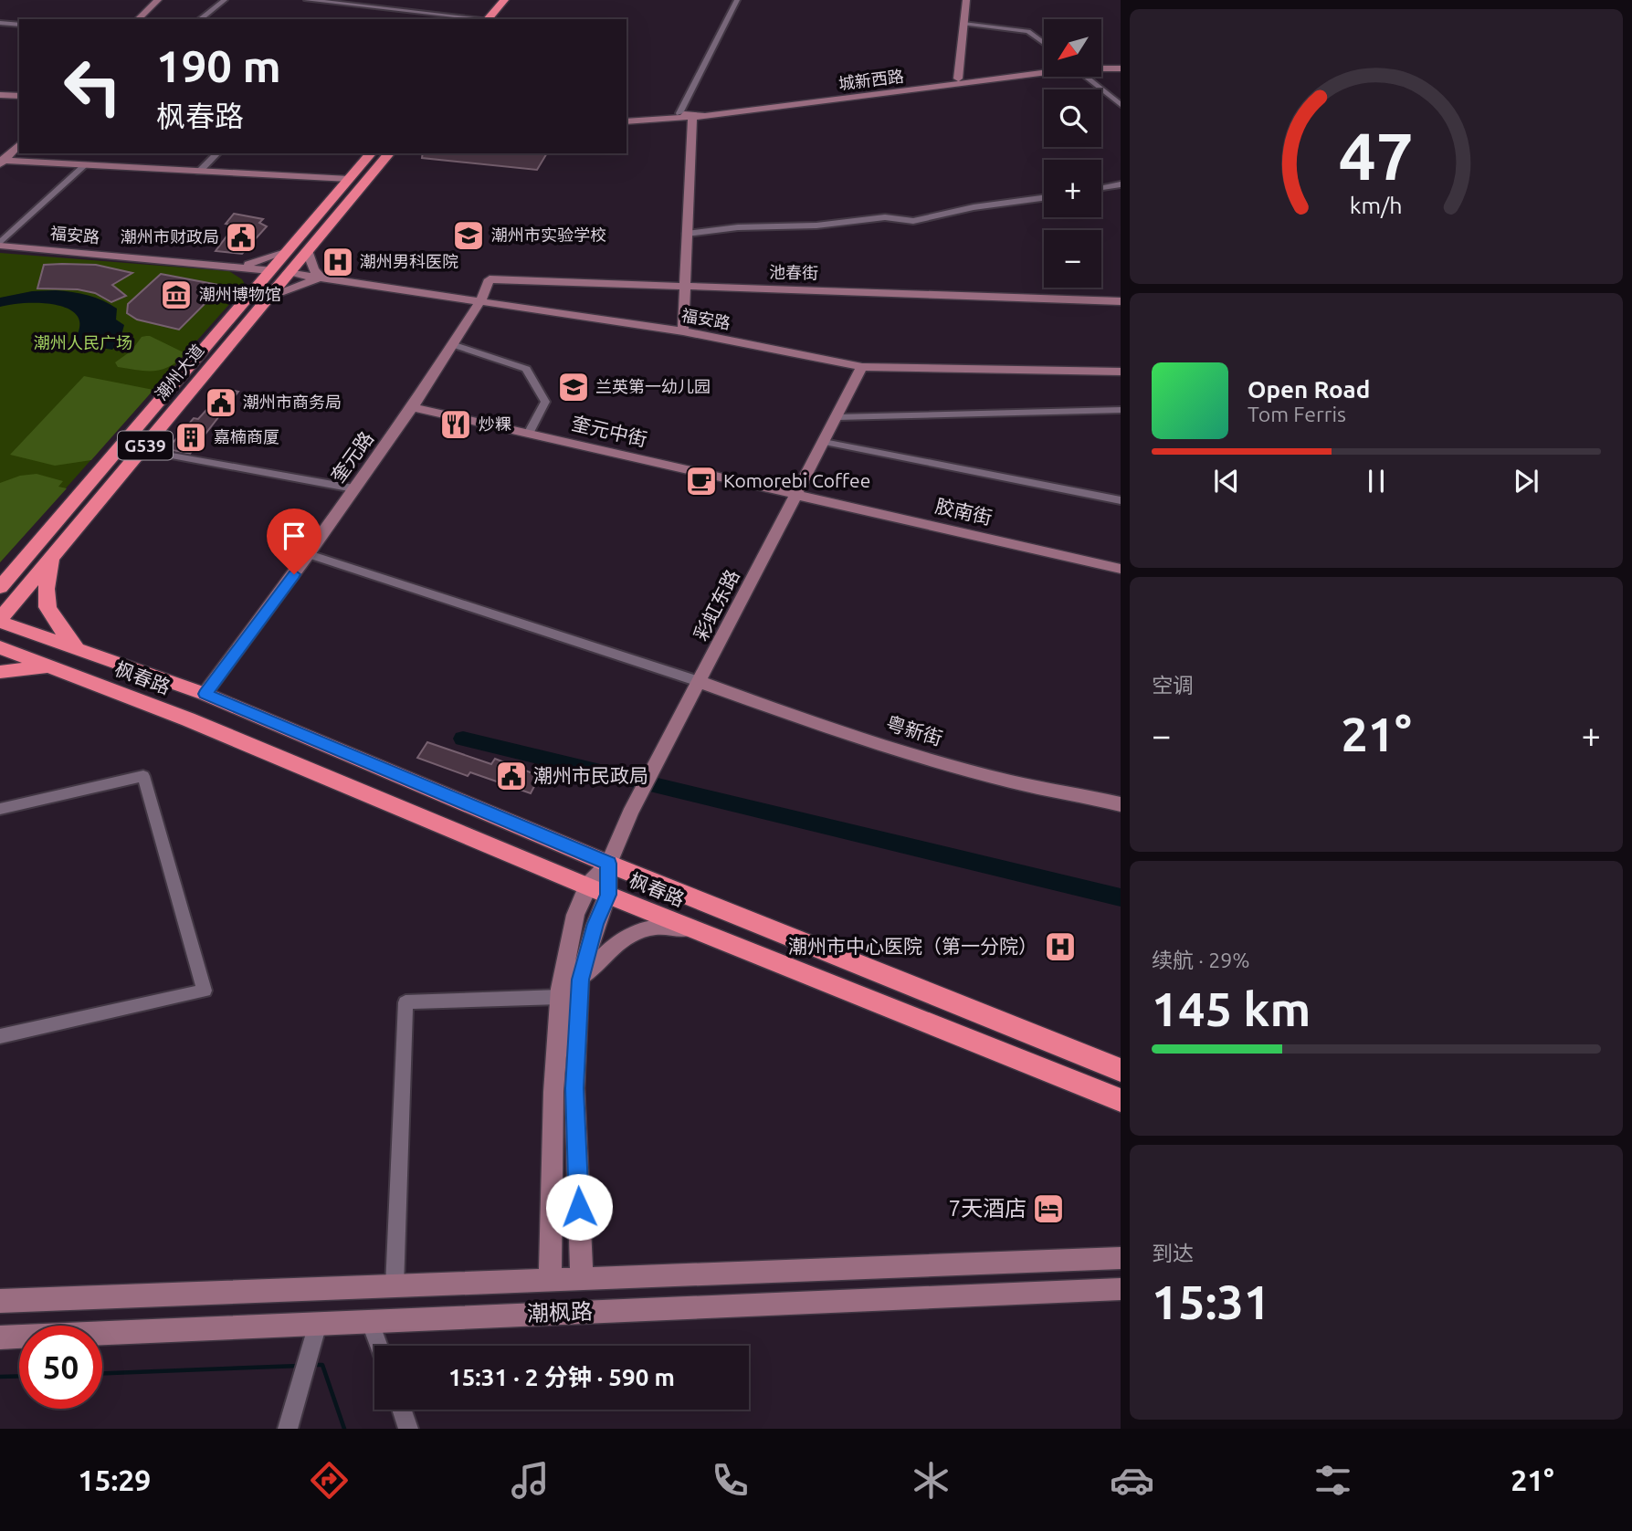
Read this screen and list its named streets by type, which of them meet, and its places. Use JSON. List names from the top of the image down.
{
  "streets": {
    "highway": ["潮州大道", "G539", "枫春路"],
    "street": [
      "城新西路",
      "福安路",
      "池春街",
      "奎元中街",
      "奎元路",
      "胶南街",
      "彩虹东路",
      "粤新街",
      "潮枫路"
    ]
  },
  "crossings": [
    ["福安路", "池春街"],
    ["福安路", "潮州大道"],
    ["福安路", "奎元路"],
    ["福安路", "彩虹东路"],
    ["池春街", "奎元路"],
    ["潮州大道", "枫春路"],
    ["奎元中街", "奎元路"],
    ["奎元中街", "胶南街"],
    ["奎元中街", "彩虹东路"],
    ["奎元路", "枫春路"],
    ["胶南街", "彩虹东路"],
    ["彩虹东路", "枫春路"],
    ["彩虹东路", "粤新街"]
  ],
  "parks": ["潮州人民广场"],
  "places": {
    "school or university": ["潮州市实验学校", "兰英第一幼儿园"],
    "public building": ["潮州市财政局", "潮州市商务局", "潮州市民政局"],
    "hospital": ["潮州男科医院", "潮州市中心医院（第一分院）"],
    "museum": ["潮州博物馆"],
    "restaurant": ["炒粿"],
    "building": ["嘉楠商厦"],
    "cafe": ["Komorebi Coffee"],
    "hotel": ["7天酒店"]
  },
  "north": "bottom left",
  "page": {
    "map_buttons": ["+", "−"],
    "turn": ["190 m", "枫春路"],
    "song": ["Open Road", "Tom Ferris"],
    "tile": [
      "空调",
      ["续航 · 29%", "145 km"],
      ["到达", "15:31"]
    ],
    "heat": ["−", "21°", "+"],
    "limit": "50",
    "trip": "15:31 · 2 分钟 · 590 m",
    "tabs": ["15:29", "21°"],
    "gauge": ["47", "km/h"]
  }
}
